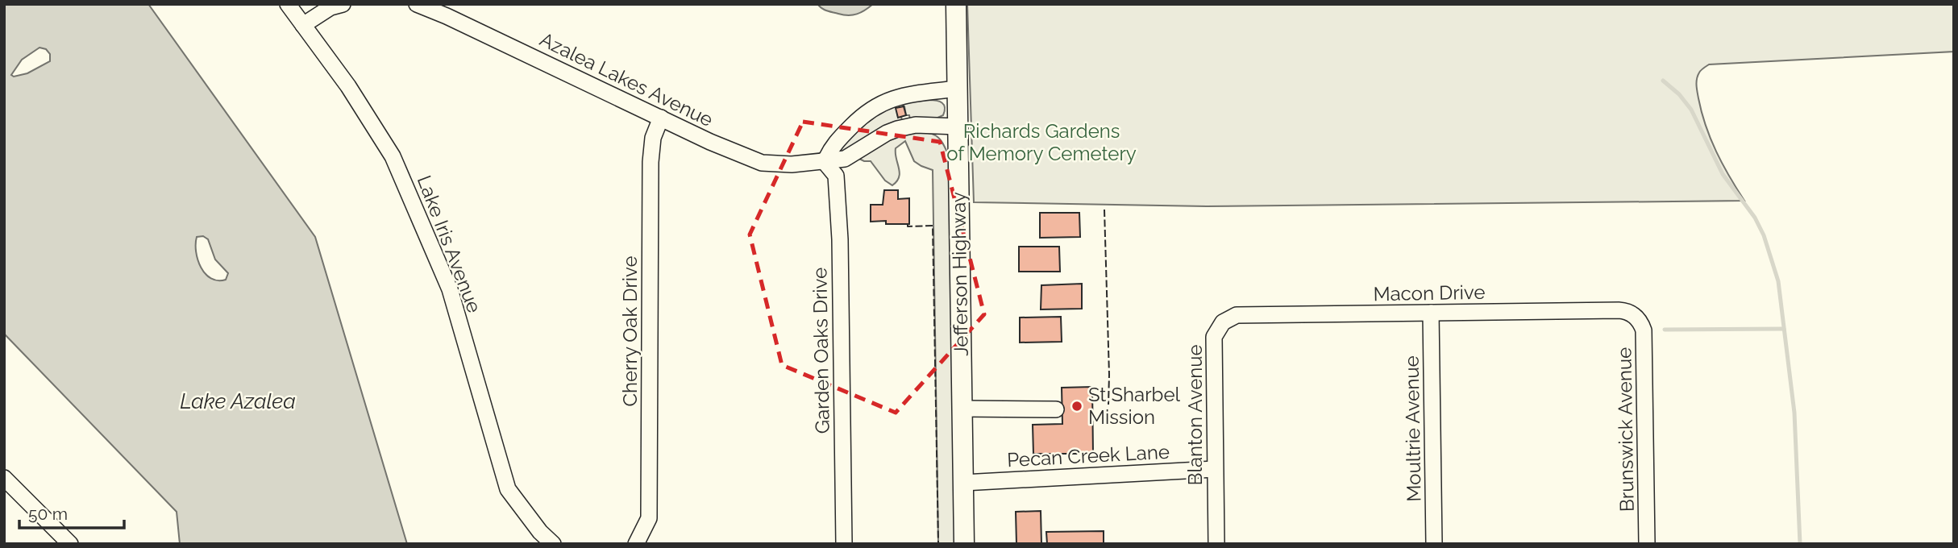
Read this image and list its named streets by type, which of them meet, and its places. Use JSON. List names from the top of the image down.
{
  "streets": {
    "main road": ["Jefferson Highway"],
    "street": [
      "Azalea Lakes Avenue",
      "Lake Iris Avenue",
      "Macon Drive",
      "Cherry Oak Drive",
      "Garden Oaks Drive",
      "Blanton Avenue",
      "Moultrie Avenue",
      "Brunswick Avenue",
      "Pecan Creek Lane"
    ]
  },
  "crossings": [
    ["Azalea Lakes Avenue", "Jefferson Highway"],
    ["Azalea Lakes Avenue", "Cherry Oak Drive"],
    ["Azalea Lakes Avenue", "Garden Oaks Drive"],
    ["Jefferson Highway", "Pecan Creek Lane"],
    ["Macon Drive", "Blanton Avenue"],
    ["Macon Drive", "Moultrie Avenue"],
    ["Macon Drive", "Brunswick Avenue"],
    ["Blanton Avenue", "Pecan Creek Lane"]
  ],
  "water": ["Lake Azalea"],
  "parks": ["Richards Gardens of Memory Cemetery"],
  "places": ["St Sharbel Mission"],
  "scale_bar": "50 m"
}
